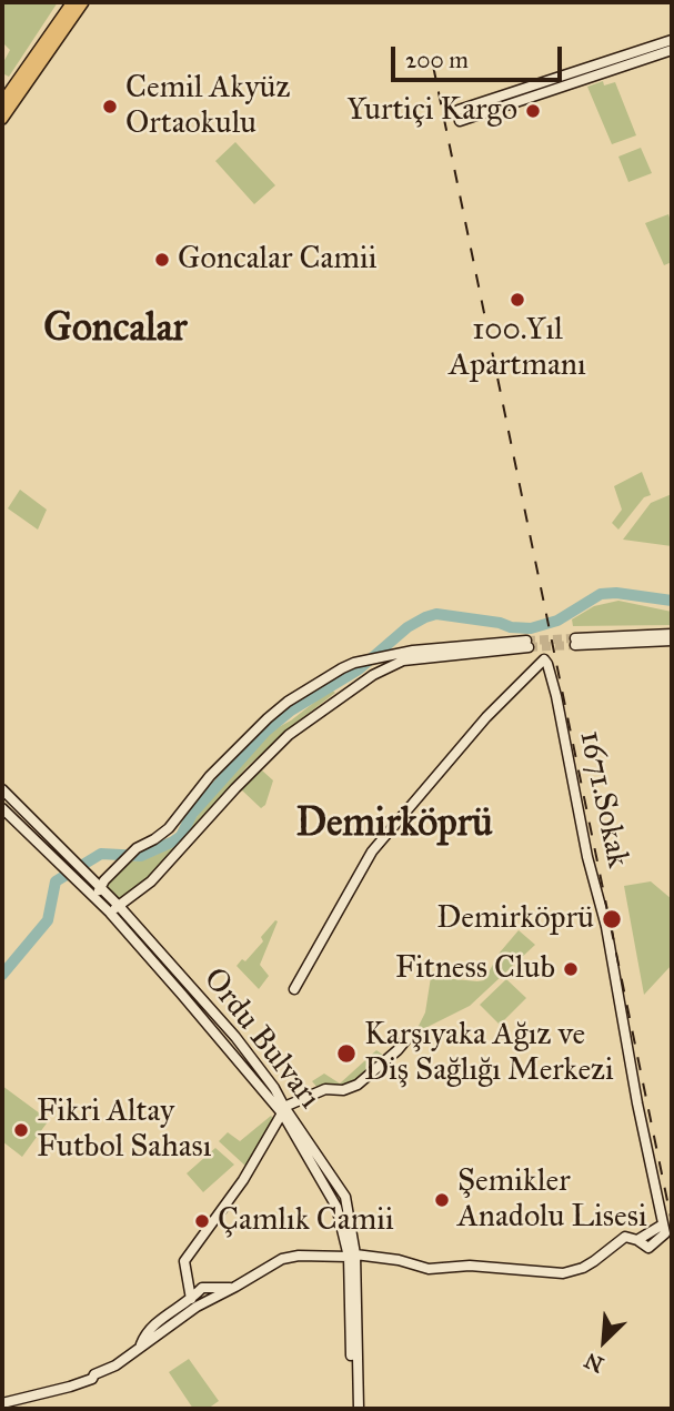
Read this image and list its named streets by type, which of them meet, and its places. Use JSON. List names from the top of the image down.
{
  "streets": {
    "street": ["1671.Sokak", "Ordu Bulvarı"]
  },
  "crossings": [
    ["1671.Sokak", "Ordu Bulvarı"]
  ],
  "districts": ["Goncalar", "Demirköprü"],
  "places": [
    "Cemil Akyüz Ortaokulu",
    "Yurtiçi Kargo",
    "Goncalar Camii",
    "100.Yıl Apartmanı",
    "Demirköprü",
    "Fitness Club",
    "Karşıyaka Ağız ve Diş Sağlığı Merkezi",
    "Fikri Altay Futbol Sahası",
    "Şemikler Anadolu Lisesi",
    "Çamlık Camii"
  ],
  "scale_bar": "200 m",
  "north": "bottom left"
}
